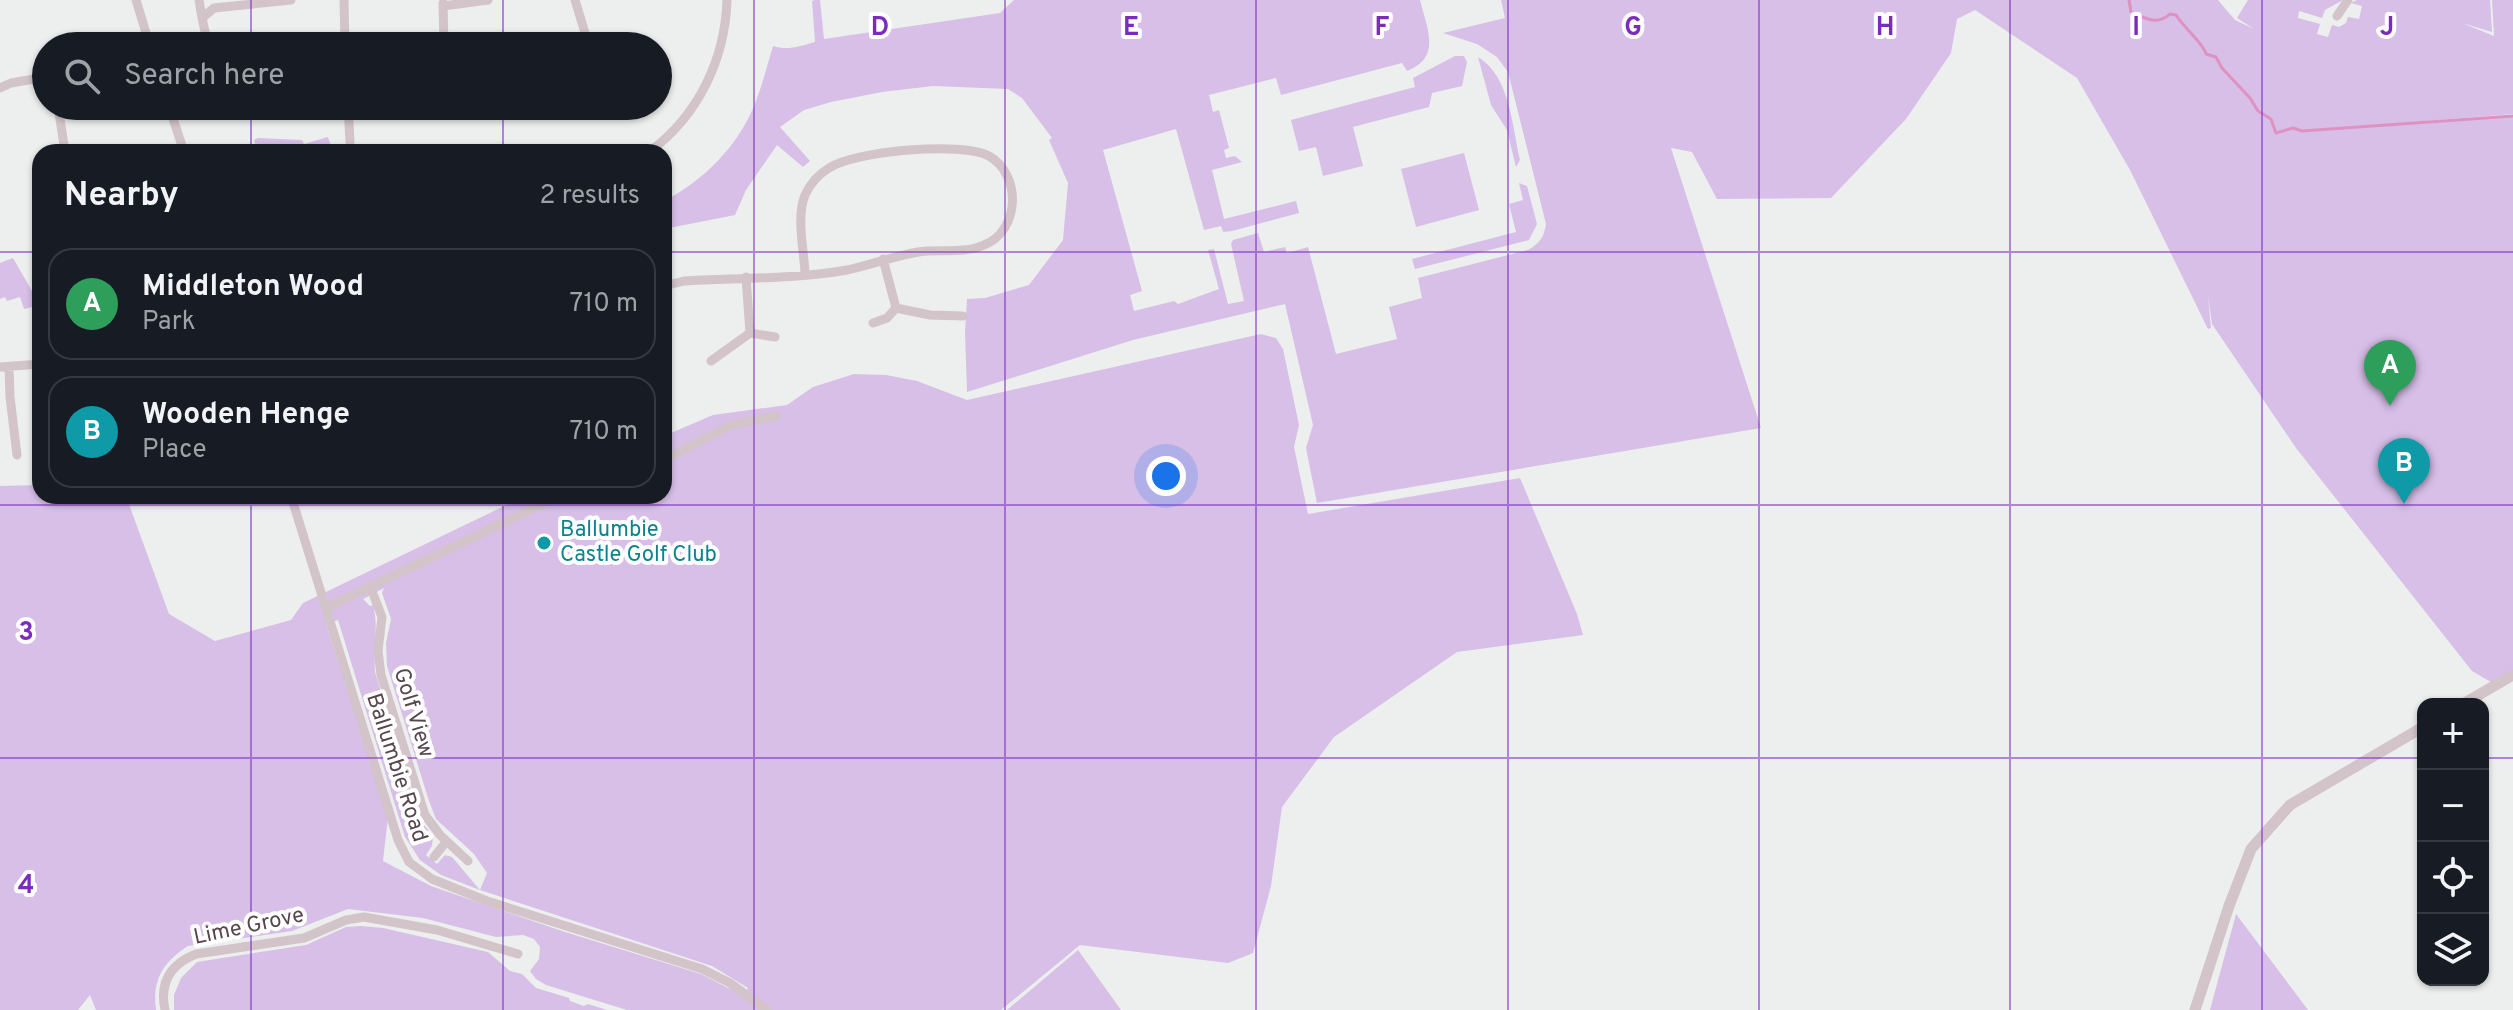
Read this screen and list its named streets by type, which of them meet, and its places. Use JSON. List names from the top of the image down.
{
  "streets": {
    "street": ["Golf View", "Ballumbie Road", "Lime Grove"]
  },
  "places": ["Ballumbie Castle Golf Club"],
  "page": {
    "search": "Search here",
    "heading": ["Nearby", "2 results"],
    "list": [
      {
        "mark": "A",
        "name": "Middleton Wood",
        "note": "Park",
        "value": "710 m"
      },
      {
        "mark": "B",
        "name": "Wooden Henge",
        "note": "Place",
        "value": "710 m"
      }
    ],
    "pins": ["A", "B"],
    "map_buttons": ["+", "−"]
  },
  "grid": {
    "columns": [
      "D",
      "E",
      "F",
      "G",
      "H",
      "I",
      "J"
    ],
    "rows": ["3", "4"]
  }
}
